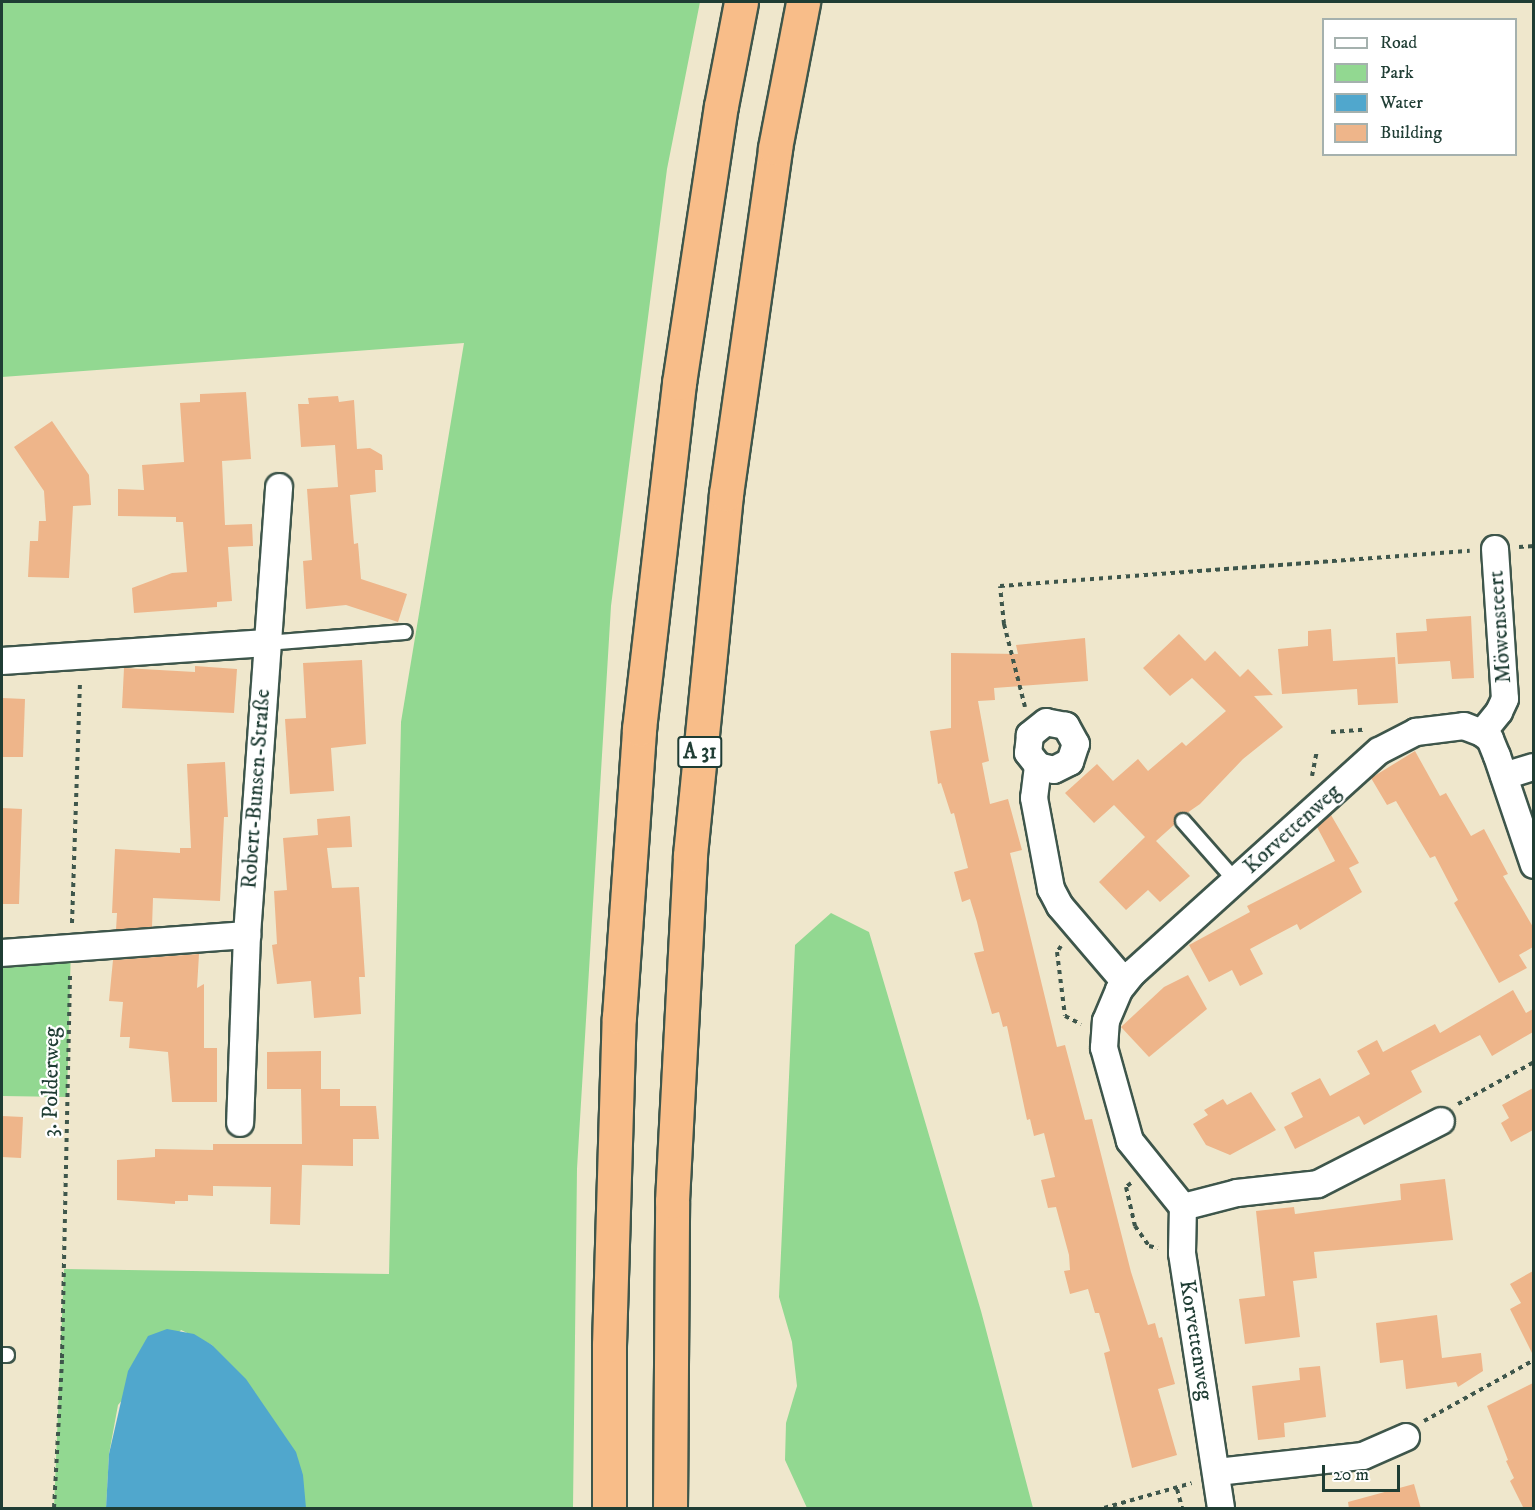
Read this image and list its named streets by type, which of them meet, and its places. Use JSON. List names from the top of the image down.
{
  "streets": {
    "highway": ["A 31"],
    "street": ["Möwensteert", "Robert-Bunsen-Straße", "Korvettenweg"],
    "path": ["3. Polderweg"]
  },
  "crossings": [
    ["Möwensteert", "Korvettenweg"]
  ],
  "legend": [
    "Road",
    "Park",
    "Water",
    "Building"
  ],
  "scale_bar": "20 m"
}
